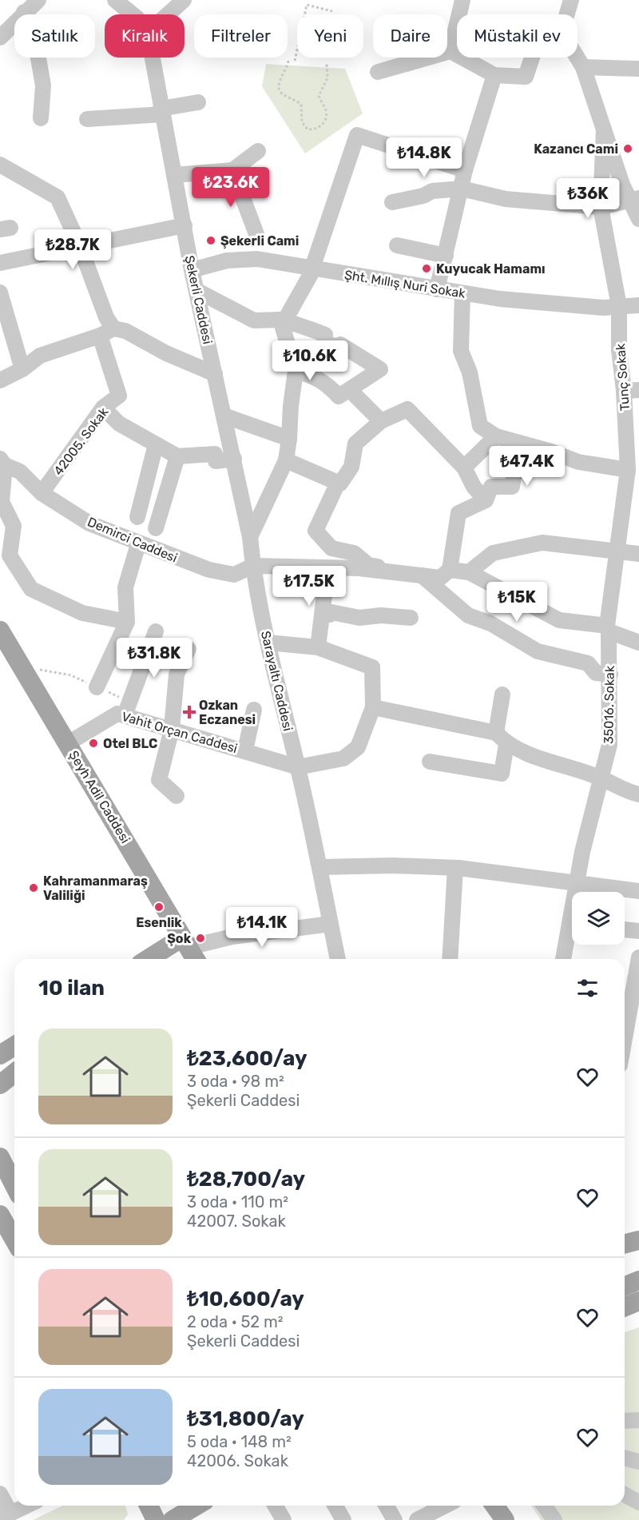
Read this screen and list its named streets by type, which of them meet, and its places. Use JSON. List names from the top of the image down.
{
  "streets": {
    "main road": ["Şeyh Adil Caddesi"],
    "street": [
      "Şht. Mıllış Nuri Sokak",
      "Şekerli Caddesi",
      "Tunç Sokak",
      "42005. Sokak",
      "Demirci Caddesi",
      "Sarayaltı Caddesi",
      "35016. Sokak",
      "Vahit Orçan Caddesi"
    ]
  },
  "crossings": [
    ["Şht. Mıllış Nuri Sokak", "Şekerli Caddesi"],
    ["Şht. Mıllış Nuri Sokak", "Tunç Sokak"],
    ["Şekerli Caddesi", "Demirci Caddesi"],
    ["Şekerli Caddesi", "Sarayaltı Caddesi"],
    ["Tunç Sokak", "35016. Sokak"],
    ["42005. Sokak", "Demirci Caddesi"],
    ["Demirci Caddesi", "Sarayaltı Caddesi"],
    ["Sarayaltı Caddesi", "Vahit Orçan Caddesi"],
    ["Vahit Orçan Caddesi", "Şeyh Adil Caddesi"]
  ],
  "places": {
    "other": [
      "Kazancı Cami",
      "Şekerli Cami",
      "Kuyucak Hamamı",
      "Otel BLC",
      "Kahramanmaraş Valiliği",
      "Esenlik",
      "Şok"
    ],
    "health": ["Ozkan Eczanesi"]
  },
  "page": {
    "chip": [
      "Satılık",
      "Kiralık",
      "Filtreler",
      "Yeni",
      "Daire",
      "Müstakil ev"
    ],
    "price": [
      "₺14.8K",
      "₺23.6K",
      "₺36K",
      "₺28.7K",
      "₺10.6K",
      "₺47.4K",
      "₺17.5K",
      "₺15K",
      "₺31.8K",
      "₺14.1K"
    ],
    "heading": "10 ilan",
    "list": [
      {
        "name": "₺23,600/ay",
        "note": "3 oda · 98 m² · Şekerli Caddesi"
      },
      {
        "name": "₺28,700/ay",
        "note": "3 oda · 110 m² · 42007. Sokak"
      },
      {
        "name": "₺10,600/ay",
        "note": "2 oda · 52 m² · Şekerli Caddesi"
      },
      {
        "name": "₺31,800/ay",
        "note": "5 oda · 148 m² · 42006. Sokak"
      }
    ]
  }
}
